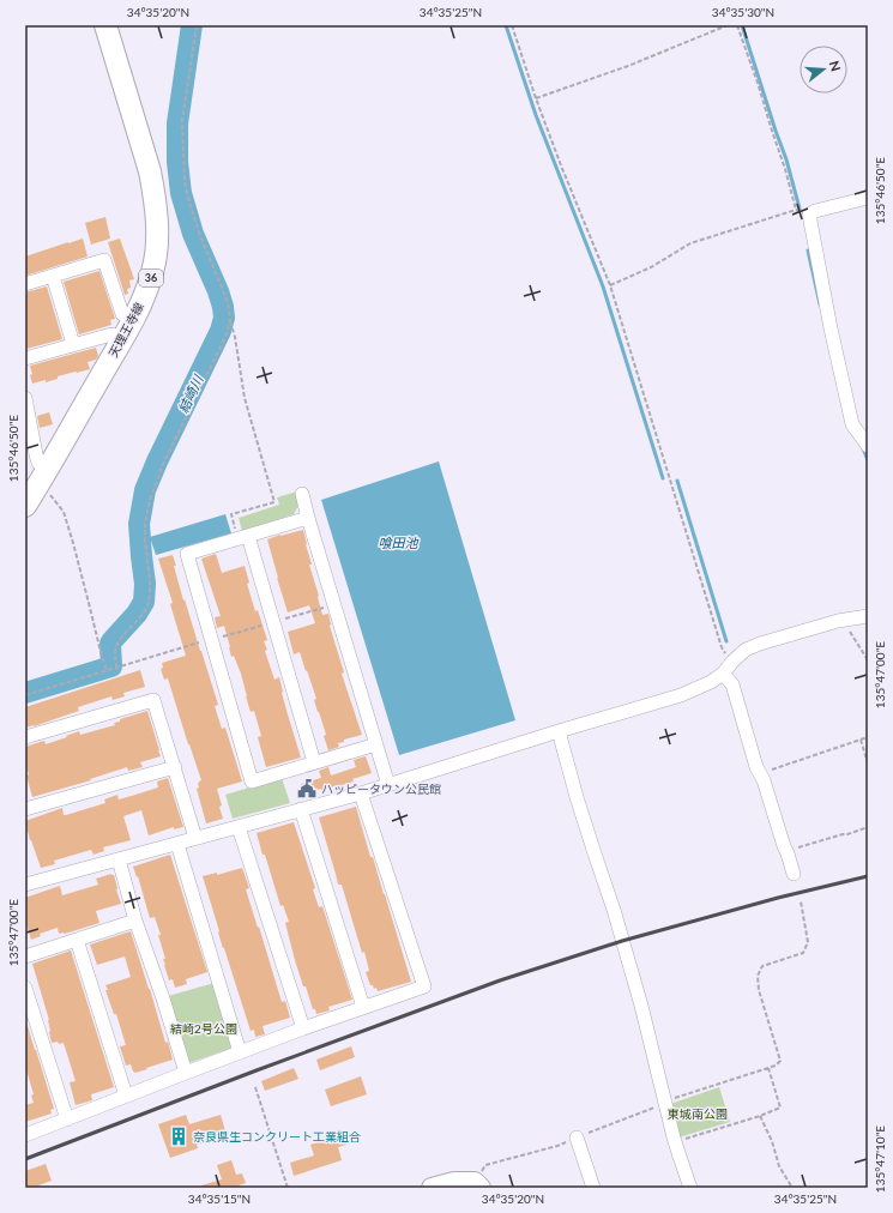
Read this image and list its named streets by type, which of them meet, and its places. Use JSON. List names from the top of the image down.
{
  "streets": {
    "main road": ["36", "天理王寺線"]
  },
  "water": ["結崎川", "喰田池"],
  "parks": ["結崎2号公園", "東城南公園"],
  "places": {
    "public building": ["ハッピータウン公民館"],
    "building": ["奈良県生コンクリート工業組合"]
  },
  "north": "right",
  "coordinates": [
    "34°35'20\"N",
    "34°35'25\"N",
    "34°35'30\"N",
    "135°46'50\"E",
    "135°47'00\"E",
    "135°47'10\"E",
    "34°35'15\"N"
  ]
}
